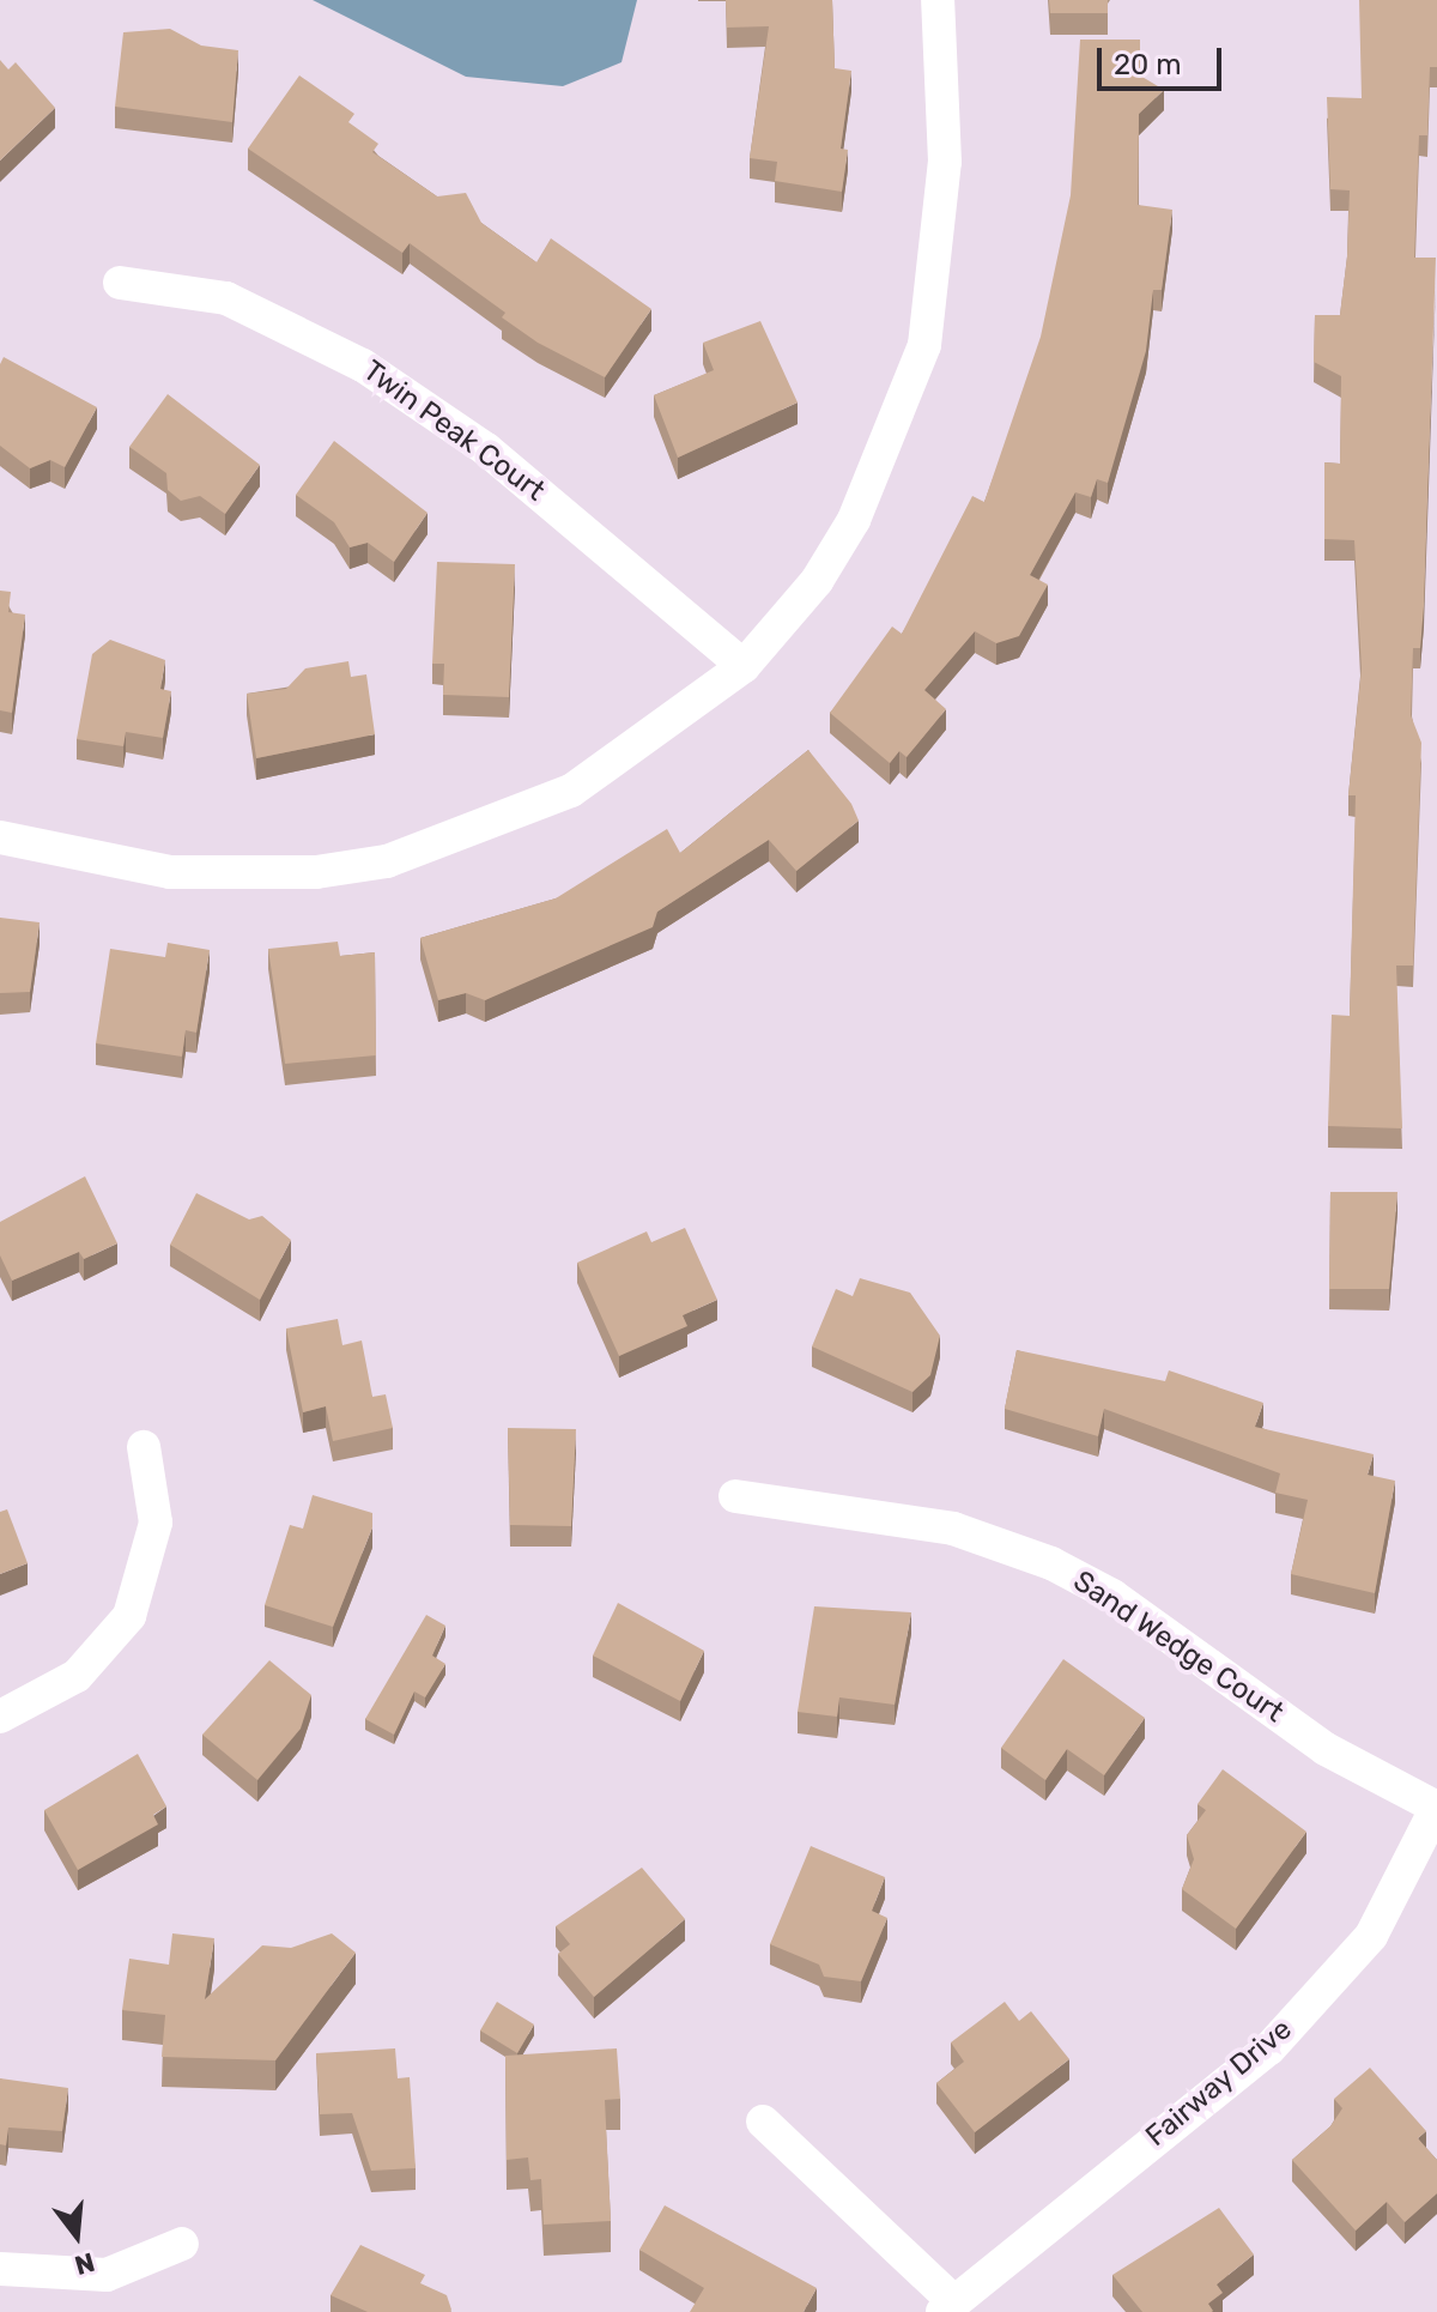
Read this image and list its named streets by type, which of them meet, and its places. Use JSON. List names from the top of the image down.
{
  "streets": {
    "street": ["Twin Peak Court", "Sand Wedge Court", "Fairway Drive"]
  },
  "crossings": [
    ["Sand Wedge Court", "Fairway Drive"]
  ],
  "scale_bar": "20 m",
  "north": "bottom"
}
